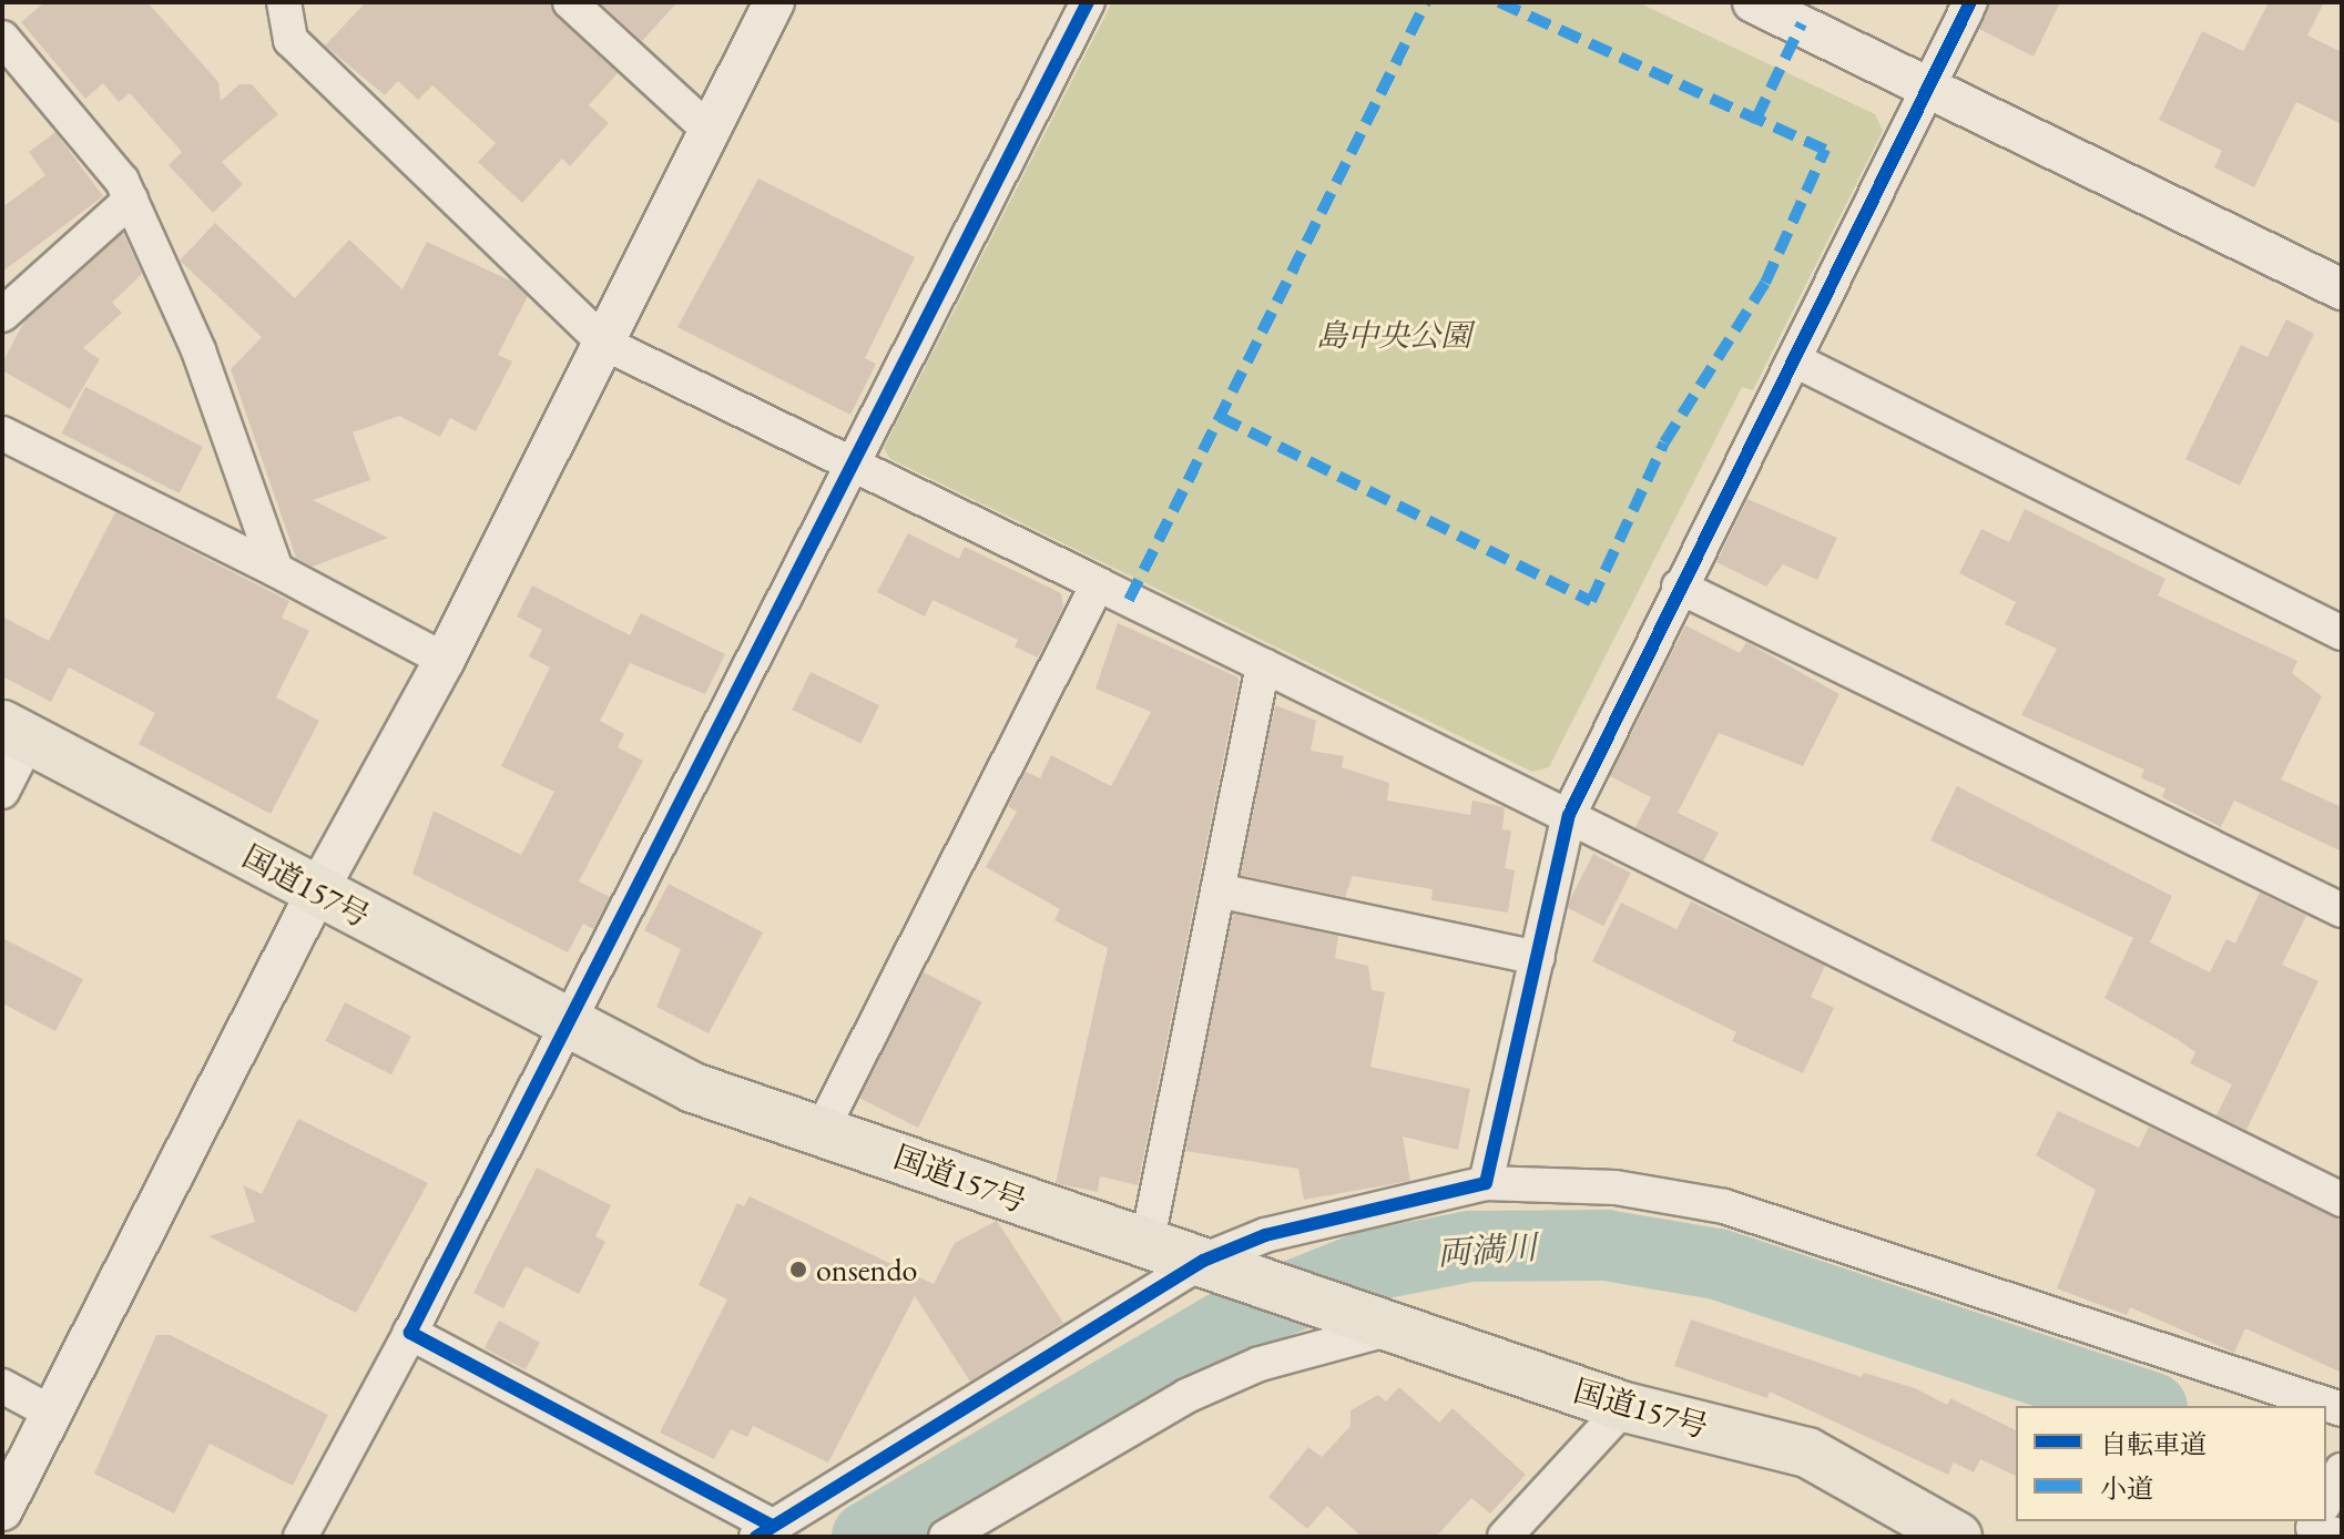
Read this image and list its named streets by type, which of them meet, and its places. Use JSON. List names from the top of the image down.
{
  "streets": {
    "highway": ["国道157号"]
  },
  "water": ["両満川"],
  "parks": ["島中央公園"],
  "places": ["onsendo"],
  "legend": ["自転車道", "小道"]
}
